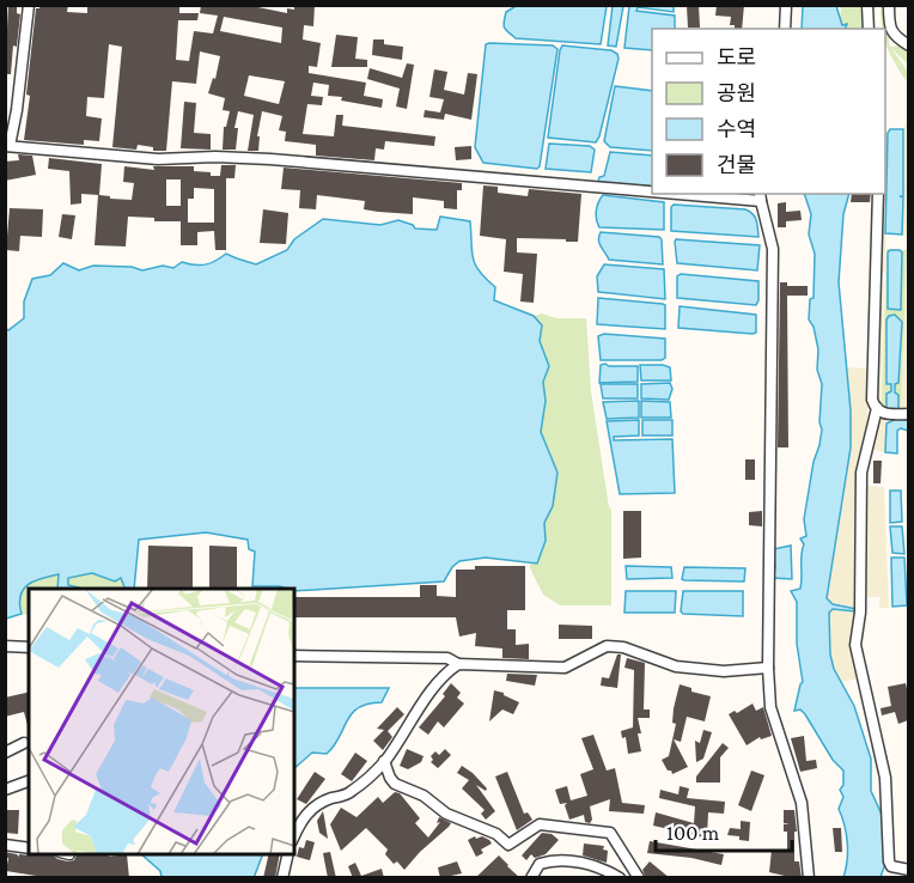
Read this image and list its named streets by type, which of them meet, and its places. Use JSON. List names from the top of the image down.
{
  "legend": [
    "도로",
    "공원",
    "수역",
    "건물"
  ],
  "scale_bar": "100 m"
}
